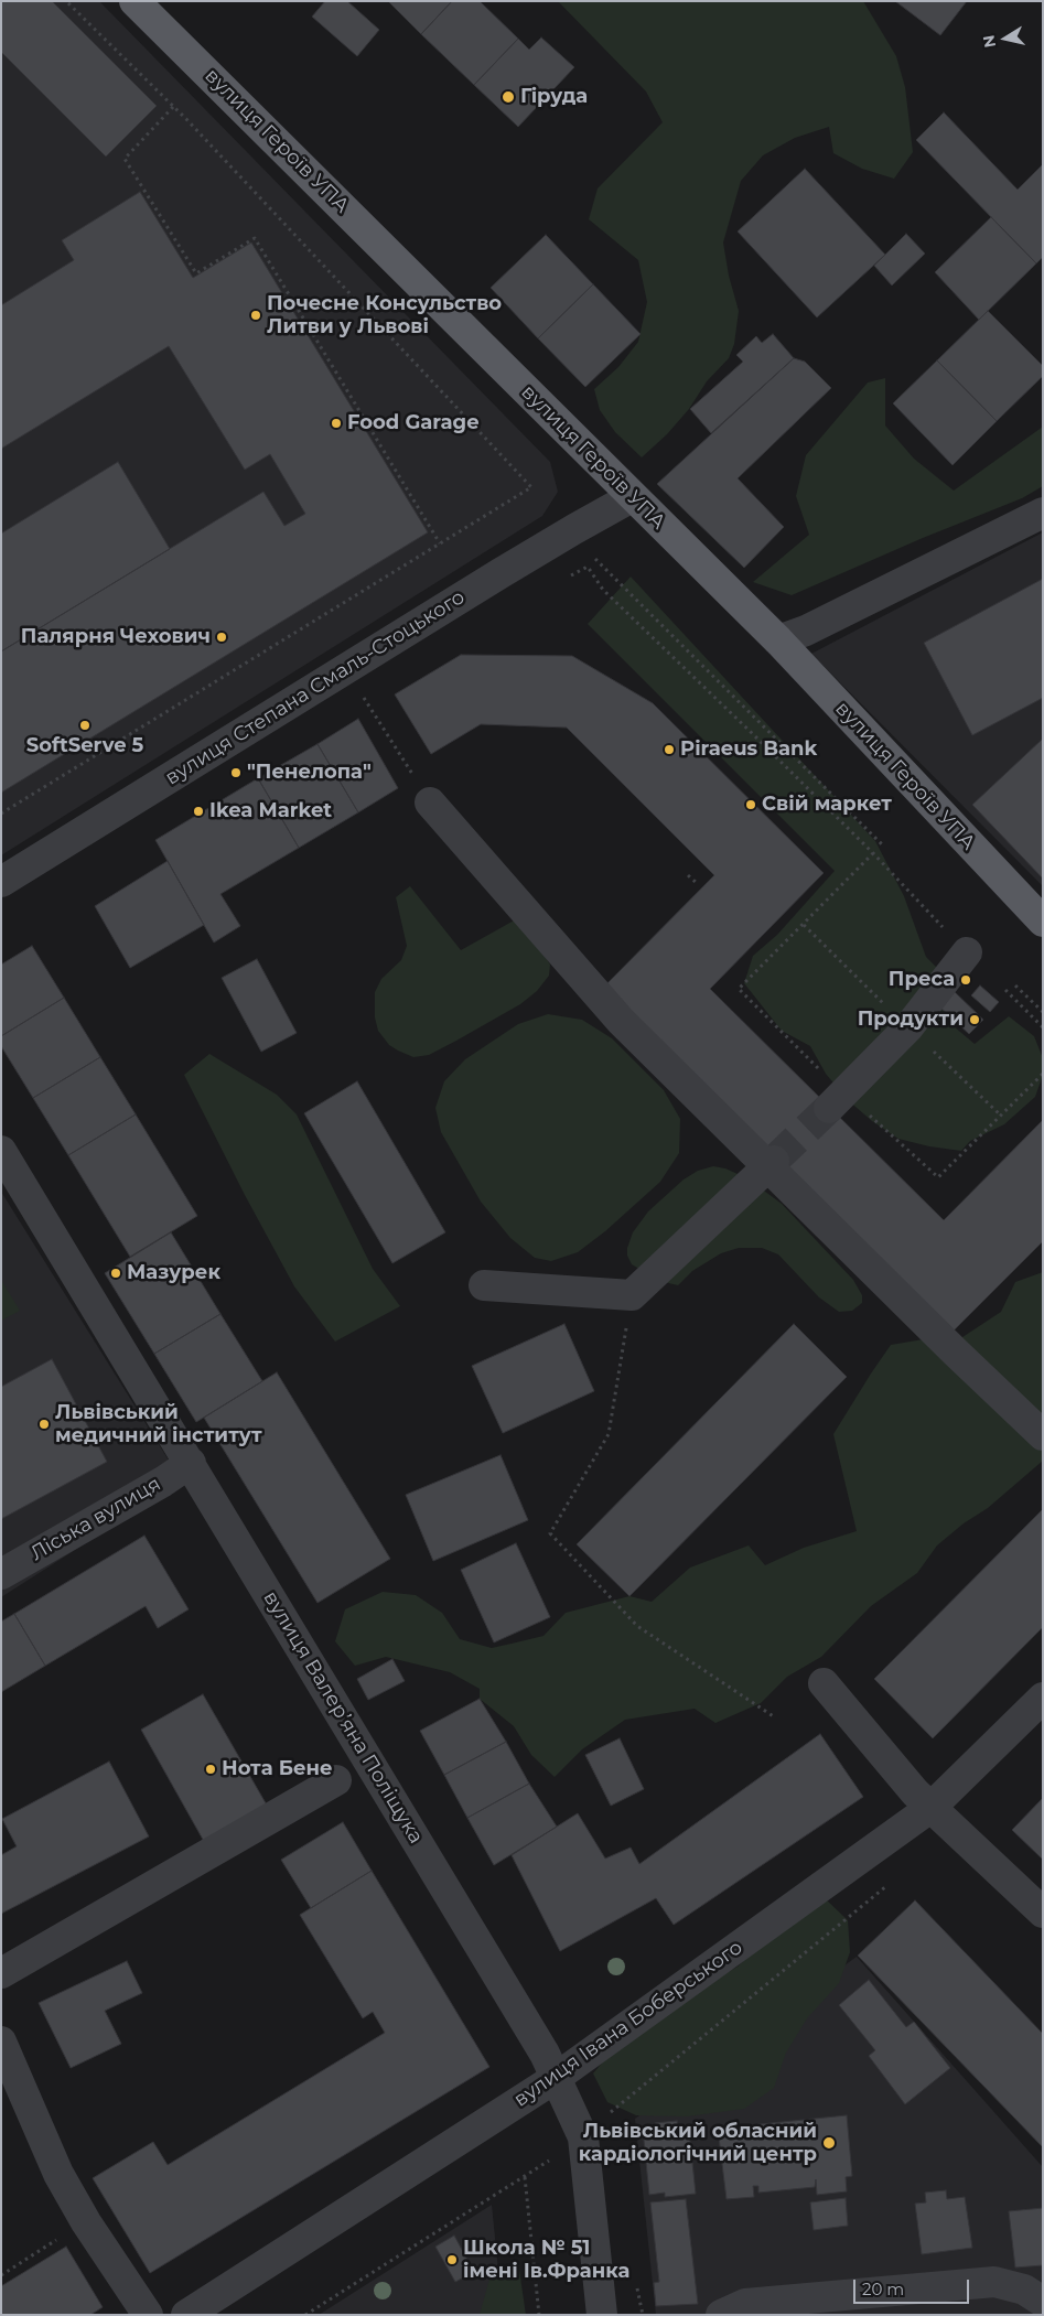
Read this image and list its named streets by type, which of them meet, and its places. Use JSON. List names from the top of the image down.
{
  "streets": {
    "main road": ["вулиця Героїв УПА"],
    "street": [
      "вулиця Степана Смаль-Стоцького",
      "Ліська вулиця",
      "вулиця Валерʼяна Поліщука",
      "вулиця Івана Боберського"
    ]
  },
  "crossings": [
    ["вулиця Героїв УПА", "вулиця Степана Смаль-Стоцького"],
    ["Ліська вулиця", "вулиця Валерʼяна Поліщука"],
    ["вулиця Валерʼяна Поліщука", "вулиця Івана Боберського"]
  ],
  "places": [
    "Гіруда",
    "Почесне Консульство Литви у Львові",
    "Food Garage",
    "Палярня Чехович",
    "SoftServe 5",
    "Piraeus Bank",
    "\"Пенелопа\"",
    "Свій маркет",
    "Ikea Market",
    "Преса",
    "Продукти",
    "Мазурек",
    "Львівський медичний інститут",
    "Нота Бене",
    "Львівський обласний кардіологічний центр",
    "Школа № 51 імені Ів.Франка"
  ],
  "scale_bar": "20 m",
  "north": "left"
}
